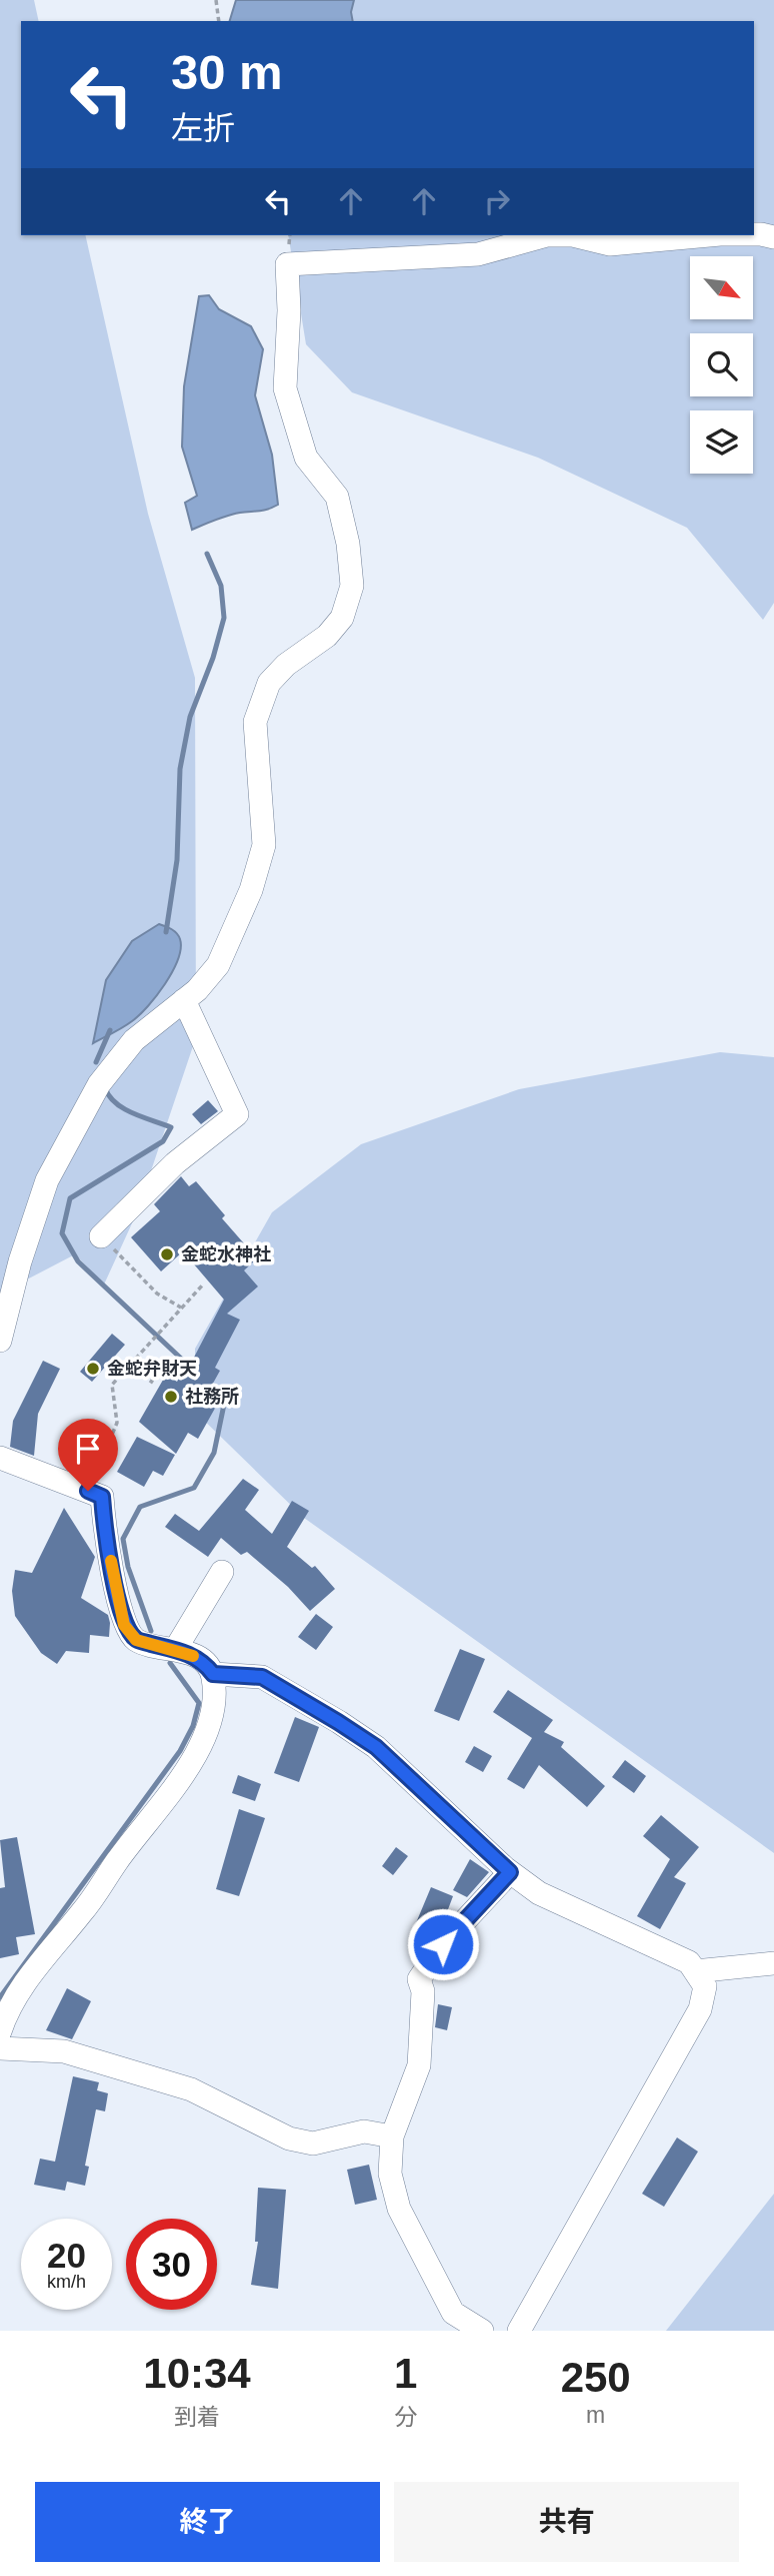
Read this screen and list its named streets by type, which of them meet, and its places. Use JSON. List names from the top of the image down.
{
  "places": ["金蛇水神社", "金蛇弁財天", "社務所"],
  "north": "bottom right",
  "page": {
    "turn": ["30 m", "左折"],
    "speed": "20 km/h",
    "limit": "30",
    "eta": [
      "10:34",
      "到着",
      "1",
      "分",
      "250",
      "m"
    ],
    "buttons": ["終了", "共有"]
  }
}
